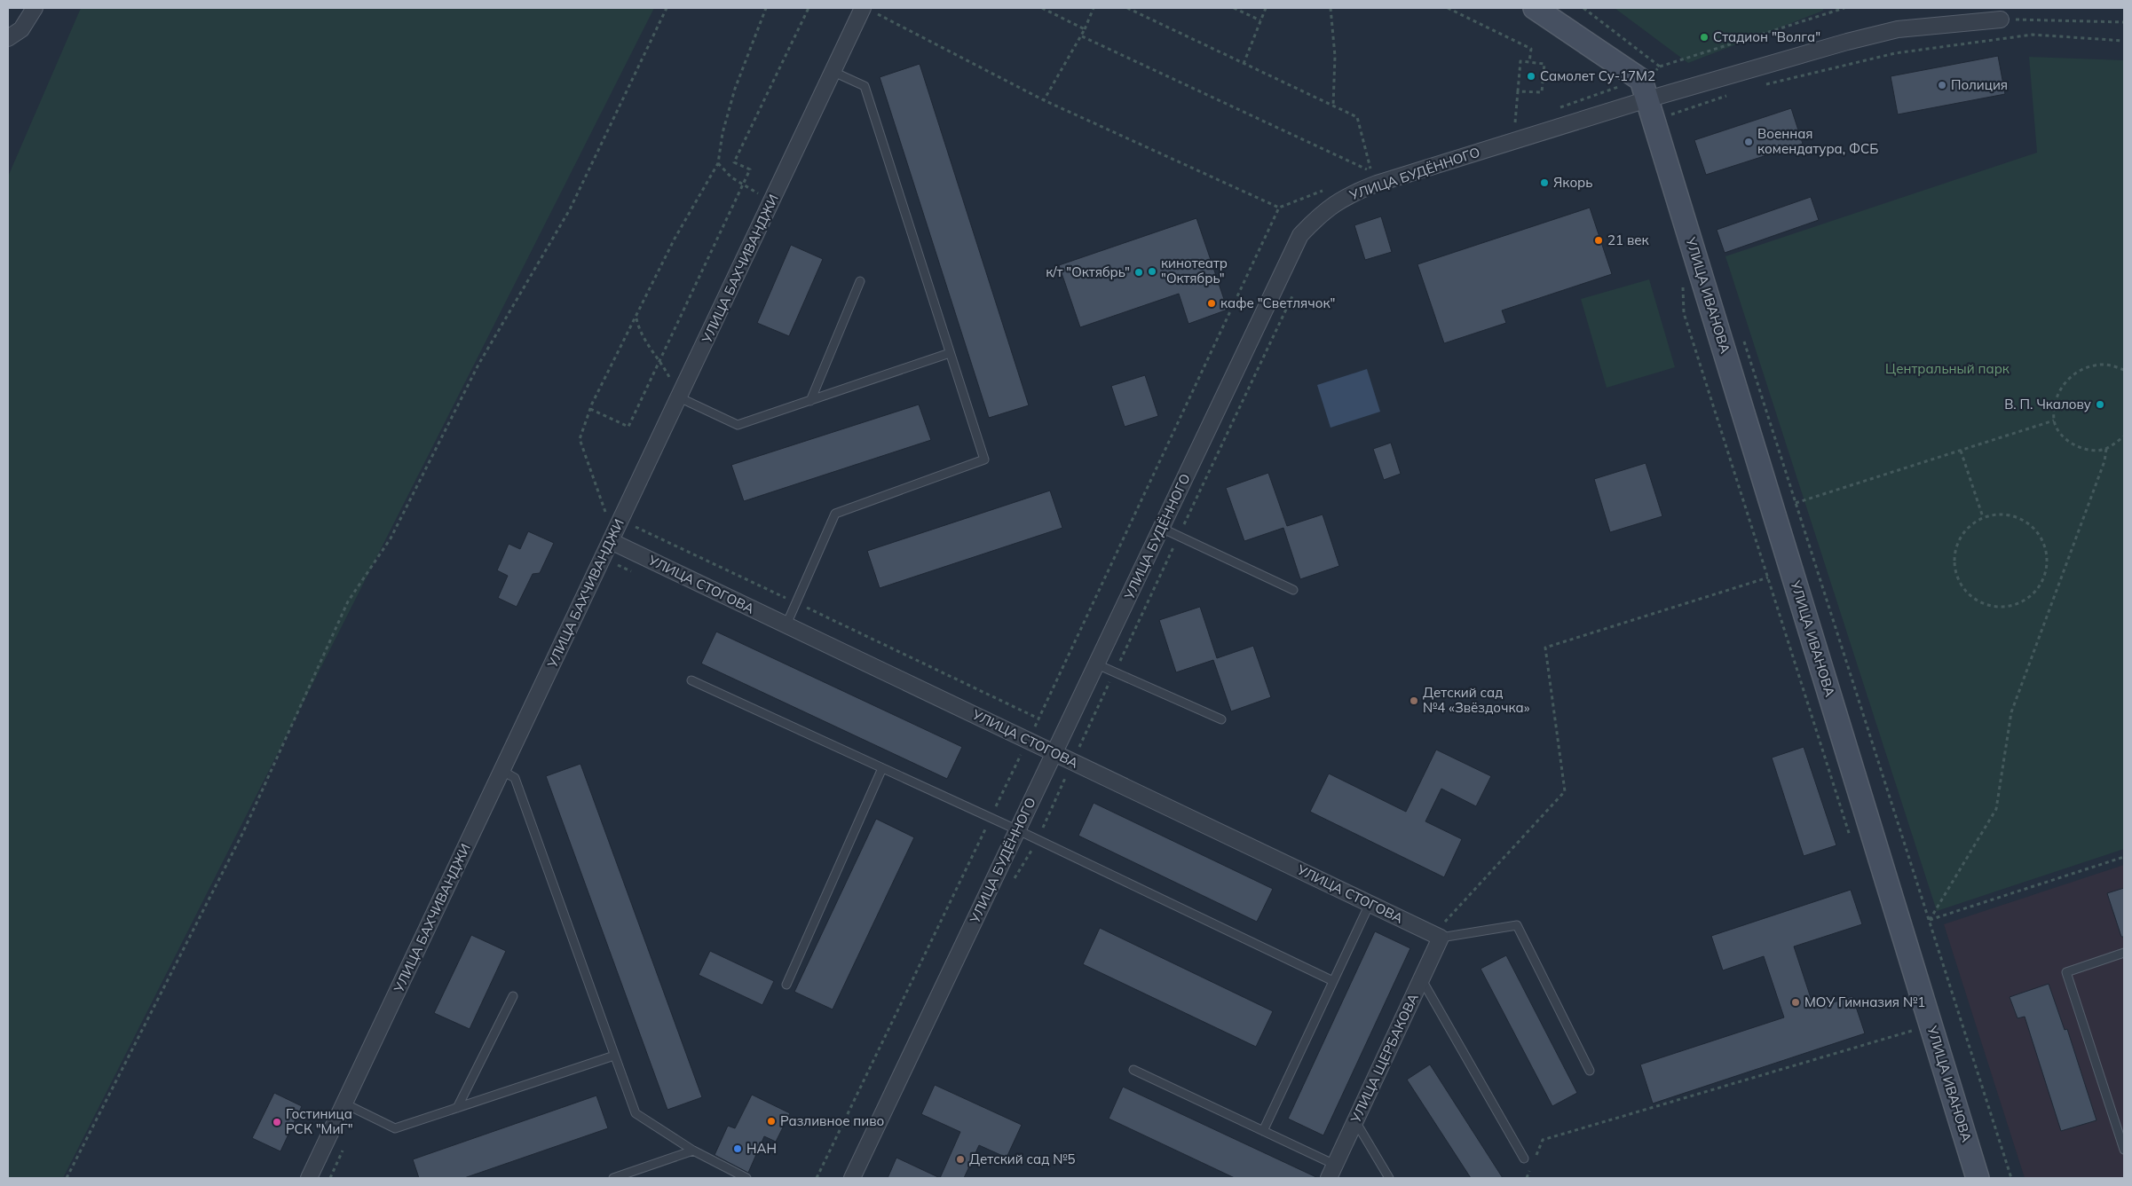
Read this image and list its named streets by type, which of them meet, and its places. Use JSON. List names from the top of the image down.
{
  "streets": {
    "street": [
      "УЛИЦА БУДЁННОГО",
      "УЛИЦА БАХЧИВАНДЖИ",
      "УЛИЦА ИВАНОВА",
      "УЛИЦА СТОГОВА",
      "УЛИЦА ЩЕРБАКОВА"
    ]
  },
  "crossings": [
    ["УЛИЦА БУДЁННОГО", "УЛИЦА ИВАНОВА"],
    ["УЛИЦА БУДЁННОГО", "УЛИЦА СТОГОВА"],
    ["УЛИЦА БАХЧИВАНДЖИ", "УЛИЦА СТОГОВА"],
    ["УЛИЦА СТОГОВА", "УЛИЦА ЩЕРБАКОВА"]
  ],
  "parks": ["Центральный парк"],
  "places": [
    "Стадион \"Волга\"",
    "Самолет Су-17М2",
    "Полиция",
    "Военная комендатура, ФСБ",
    "Якорь",
    "21 век",
    "кинотеатр \"Октябрь\"",
    "к/т \"Октябрь\"",
    "кафе \"Светлячок\"",
    "В. П. Чкалову",
    "Детский сад №4 «Звёздочка»",
    "МОУ Гимназия №1",
    "Разливное пиво",
    "Гостиница РСК \"МиГ\"",
    "НАН",
    "Детский сад №5"
  ]
}
